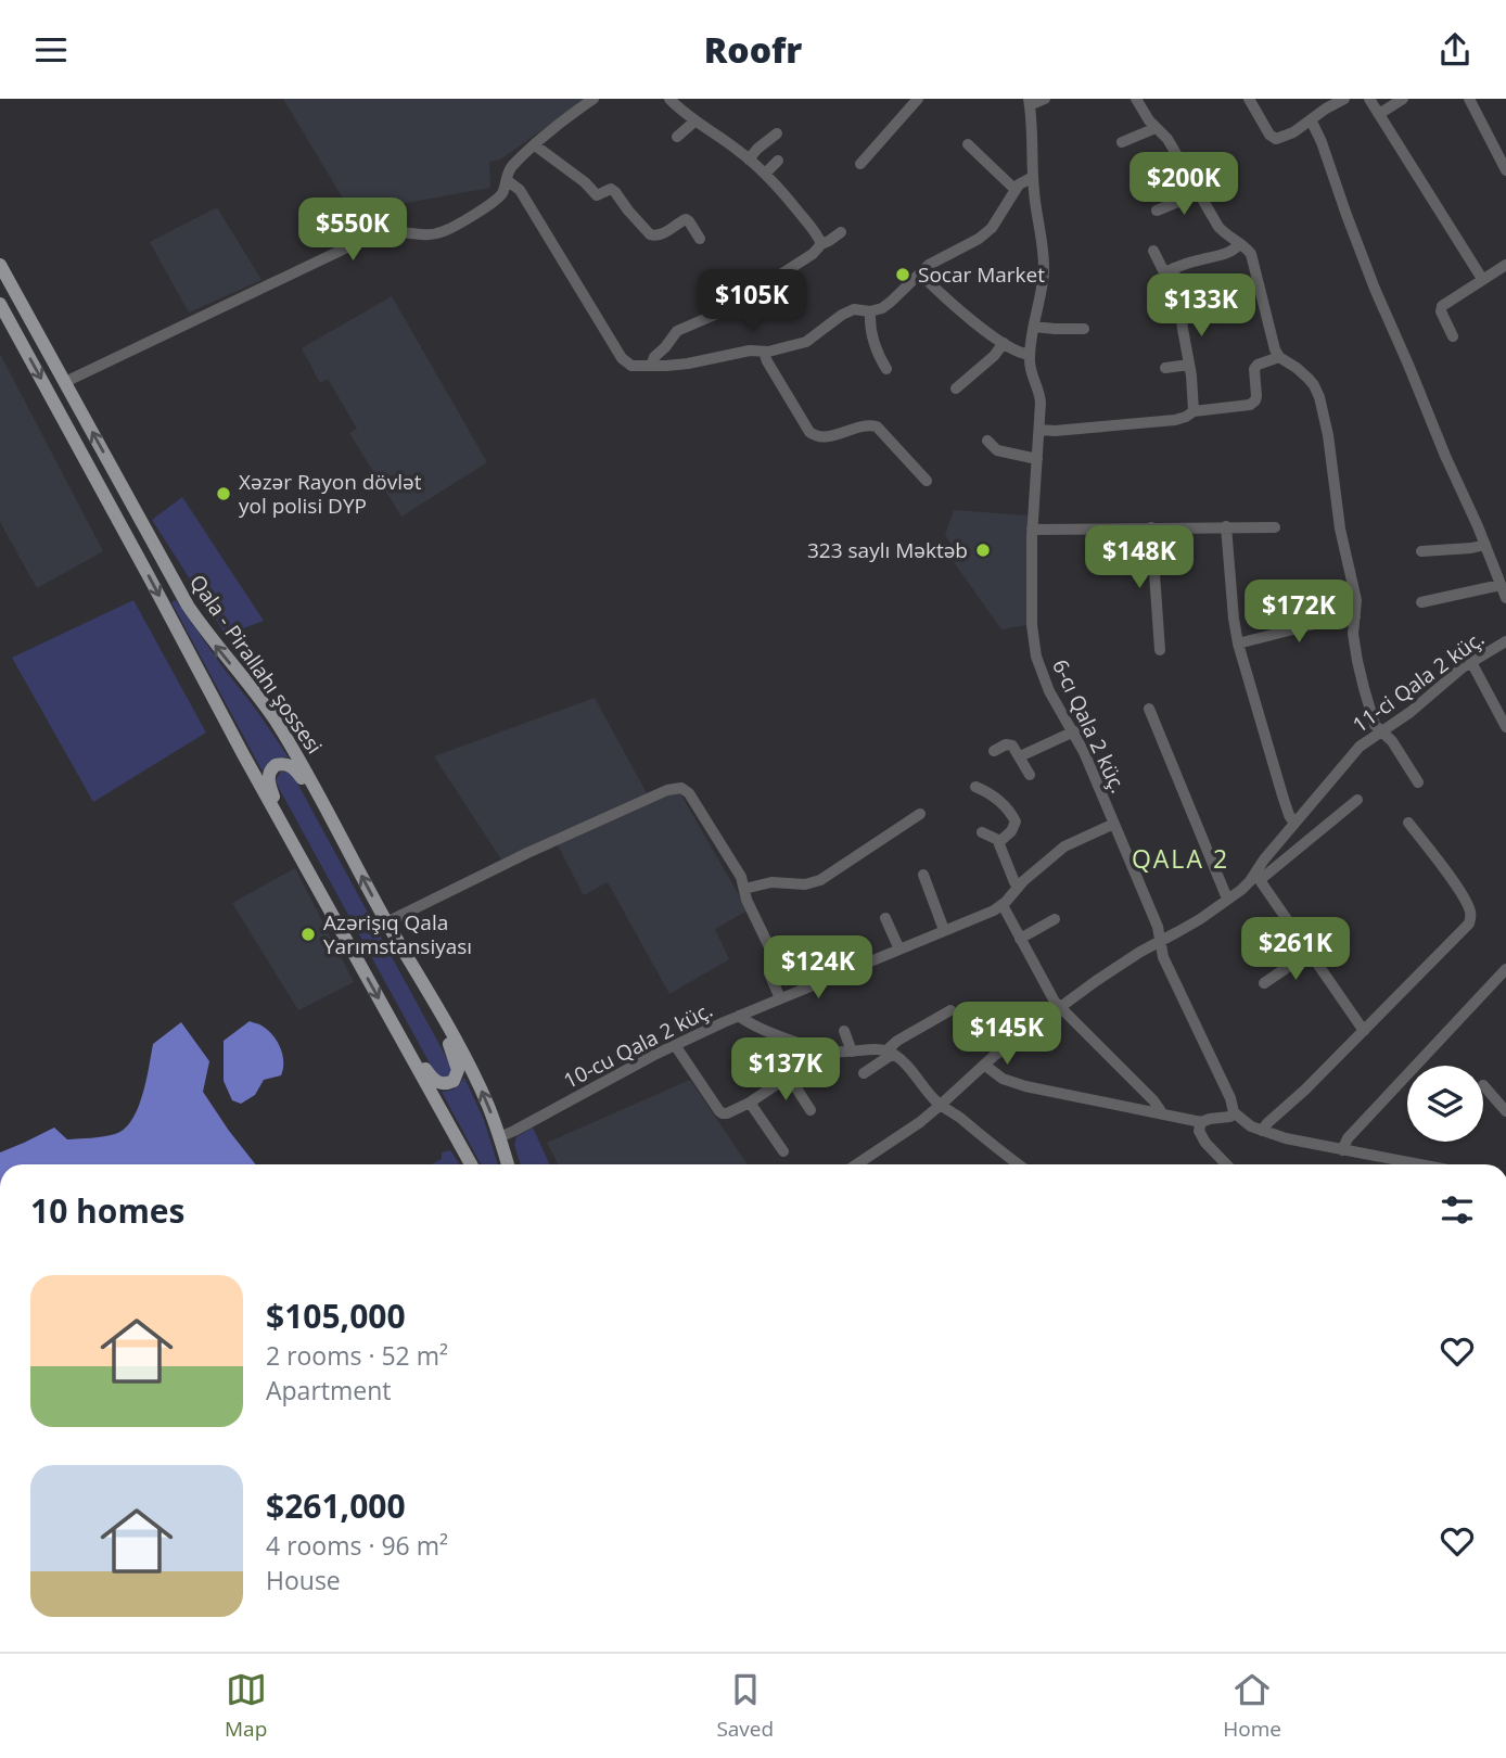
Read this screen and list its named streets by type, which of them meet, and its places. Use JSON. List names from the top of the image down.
{
  "streets": {
    "main road": ["Qala - Pirallahı şossesi"],
    "street": ["11-ci Qala 2 küç.", "6-cı Qala 2 küç.", "10-cu Qala 2 küç."]
  },
  "crossings": [
    ["Qala - Pirallahı şossesi", "10-cu Qala 2 küç."],
    ["11-ci Qala 2 küç.", "6-cı Qala 2 küç."],
    ["6-cı Qala 2 küç.", "10-cu Qala 2 küç."]
  ],
  "districts": ["QALA 2"],
  "places": [
    "Socar Market",
    "Xəzər Rayon dövlət yol polisi DYP",
    "323 saylı Məktəb",
    "Azərişıq Qala Yarımstansiyası"
  ],
  "page": {
    "header": "Roofr",
    "price": [
      "$200K",
      "$550K",
      "$105K",
      "$133K",
      "$148K",
      "$172K",
      "$261K",
      "$124K",
      "$145K",
      "$137K"
    ],
    "heading": "10 homes",
    "list": [
      {
        "name": "$105,000",
        "note": "2 rooms · 52 m² · Apartment"
      },
      {
        "name": "$261,000",
        "note": "4 rooms · 96 m² · House"
      }
    ],
    "tabs": ["Map", "Saved", "Home"]
  }
}
